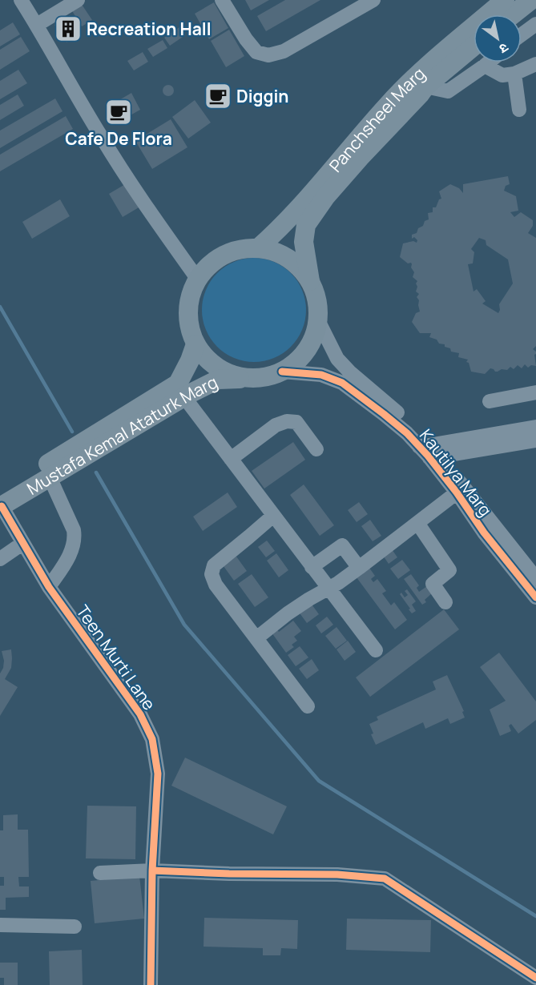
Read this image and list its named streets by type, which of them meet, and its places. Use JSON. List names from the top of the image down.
{
  "streets": {
    "main road": ["Panchsheel Marg", "Mustafa Kemal Ataturk Marg"],
    "street": ["Kautilya Marg", "Teen Murti Lane"]
  },
  "crossings": [
    ["Panchsheel Marg", "Mustafa Kemal Ataturk Marg"],
    ["Panchsheel Marg", "Kautilya Marg"],
    ["Mustafa Kemal Ataturk Marg", "Kautilya Marg"],
    ["Mustafa Kemal Ataturk Marg", "Teen Murti Lane"]
  ],
  "places": {
    "building": ["Recreation Hall"],
    "cafe": ["Diggin", "Cafe De Flora"]
  },
  "north": "bottom right"
}
